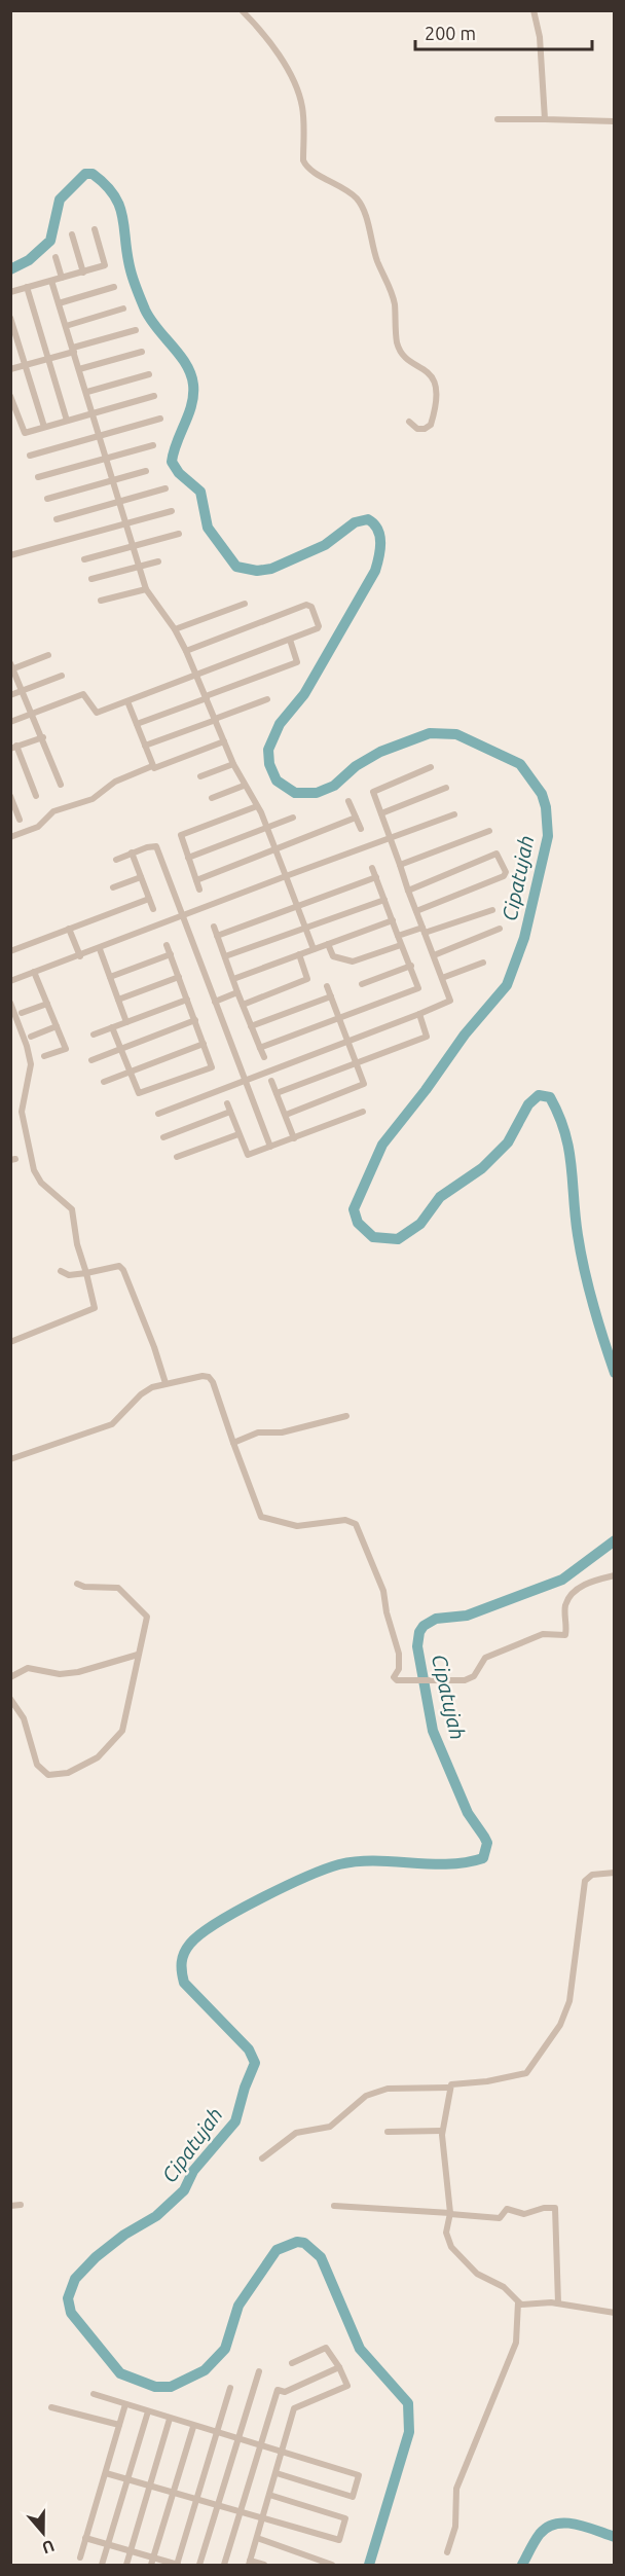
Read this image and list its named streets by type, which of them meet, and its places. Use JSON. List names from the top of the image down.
{
  "water": ["Cipatujah"],
  "scale_bar": "200 m",
  "north": "bottom"
}
